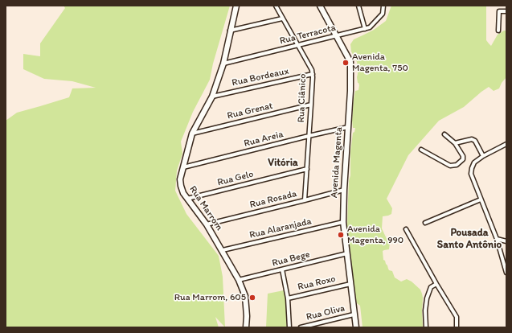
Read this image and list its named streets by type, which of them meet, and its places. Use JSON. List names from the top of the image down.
{
  "streets": {
    "street": [
      "Rua Terracota",
      "Rua Bordeaux",
      "Rua Ciânico",
      "Rua Grenat",
      "Rua Areia",
      "Avenida Magenta",
      "Rua Gelo",
      "Rua Rosada",
      "Rua Marrom",
      "Rua Alaranjada",
      "Rua Bege",
      "Rua Roxo",
      "Rua Oliva"
    ]
  },
  "crossings": [
    ["Rua Terracota", "Rua Ciânico"],
    ["Rua Terracota", "Avenida Magenta"],
    ["Rua Terracota", "Rua Marrom"],
    ["Rua Bordeaux", "Rua Ciânico"],
    ["Rua Bordeaux", "Rua Marrom"],
    ["Rua Ciânico", "Rua Grenat"],
    ["Rua Ciânico", "Rua Areia"],
    ["Rua Ciânico", "Rua Gelo"],
    ["Rua Ciânico", "Rua Rosada"],
    ["Rua Grenat", "Rua Marrom"],
    ["Rua Areia", "Avenida Magenta"],
    ["Rua Areia", "Rua Marrom"],
    ["Avenida Magenta", "Rua Rosada"],
    ["Avenida Magenta", "Rua Alaranjada"],
    ["Avenida Magenta", "Rua Bege"],
    ["Avenida Magenta", "Rua Roxo"],
    ["Avenida Magenta", "Rua Oliva"],
    ["Rua Gelo", "Rua Marrom"],
    ["Rua Rosada", "Rua Marrom"],
    ["Rua Marrom", "Rua Alaranjada"],
    ["Rua Marrom", "Rua Bege"]
  ],
  "districts": ["Vitória", "Pousada Santo Antônio"],
  "places": ["Avenida Magenta, 750", "Avenida Magenta, 990", "Rua Marrom, 605"]
}
